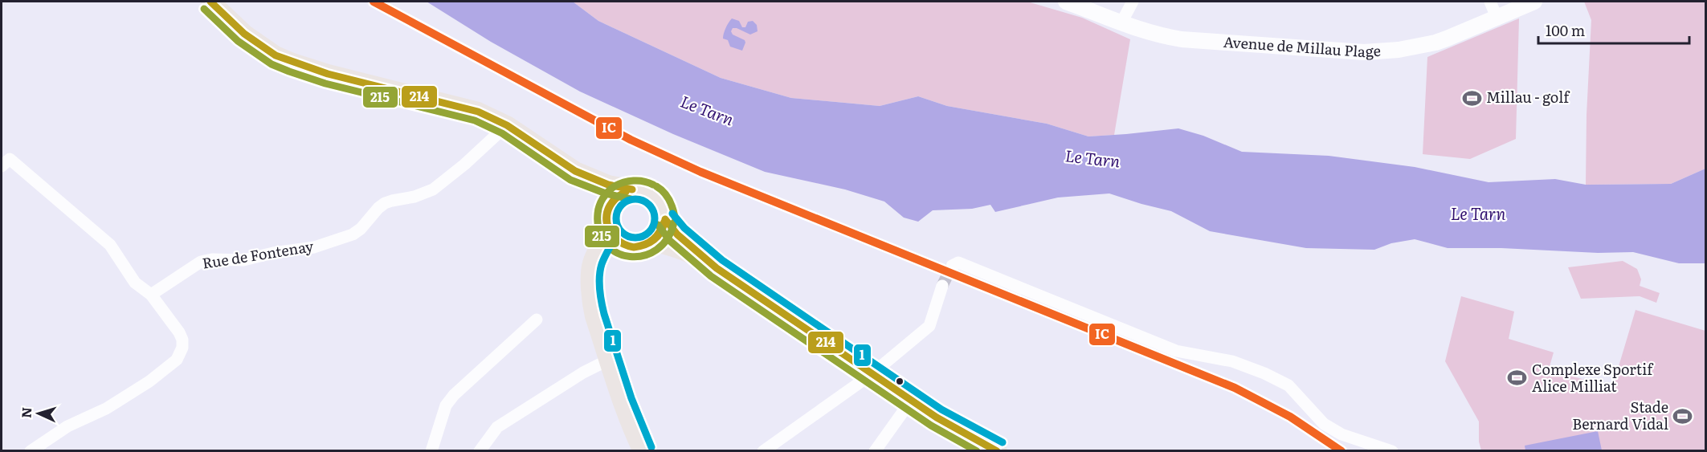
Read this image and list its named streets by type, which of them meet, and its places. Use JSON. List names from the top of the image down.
{
  "streets": {
    "street": ["Avenue de Millau Plage", "Rue de Fontenay"]
  },
  "water": ["Le Tarn"],
  "places": {
    "sports": ["Millau - golf", "Complexe Sportif Alice Milliat", "Stade Bernard Vidal"]
  },
  "lines": [
    "transit line IC",
    "transit line 214",
    "transit line 215",
    "transit line 1"
  ],
  "scale_bar": "100 m",
  "north": "left"
}
